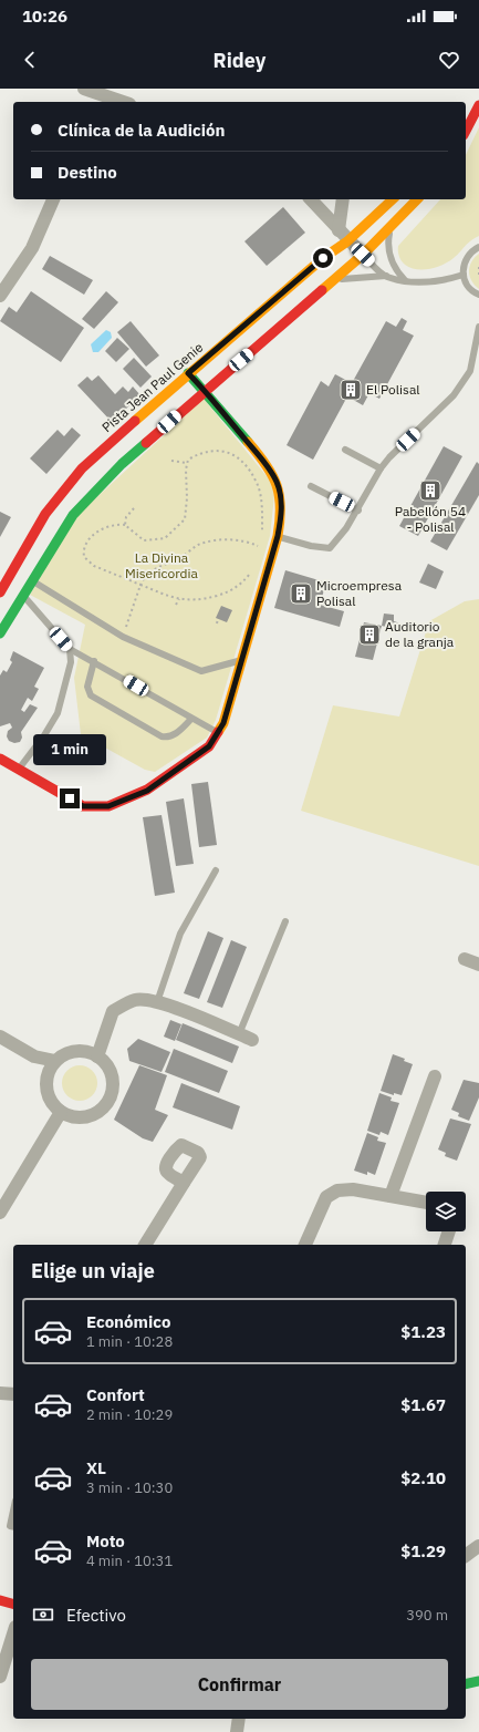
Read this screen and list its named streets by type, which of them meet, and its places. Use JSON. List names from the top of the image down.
{
  "streets": {
    "main road": ["Pista Jean Paul Genie"]
  },
  "parks": ["La Divina Misericordia"],
  "places": {
    "building": [
      "El Polisal",
      "Pabellón 54 - Polisal",
      "Microempresa Polisal",
      "Auditorio de la granja"
    ]
  },
  "page": {
    "status": "10:26",
    "header": "Ridey",
    "banner": ["Clínica de la Audición", "Destino"],
    "bubble": "1 min",
    "heading": "Elige un viaje",
    "list": [
      {
        "name": "Económico",
        "note": "1 min · 10:28",
        "value": "$1.23"
      },
      {
        "name": "Confort",
        "note": "2 min · 10:29",
        "value": "$1.67"
      },
      {
        "name": "XL",
        "note": "3 min · 10:30",
        "value": "$2.10"
      },
      {
        "name": "Moto",
        "note": "4 min · 10:31",
        "value": "$1.29"
      }
    ],
    "pay": ["Efectivo", "390 m"],
    "buttons": "Confirmar"
  }
}
